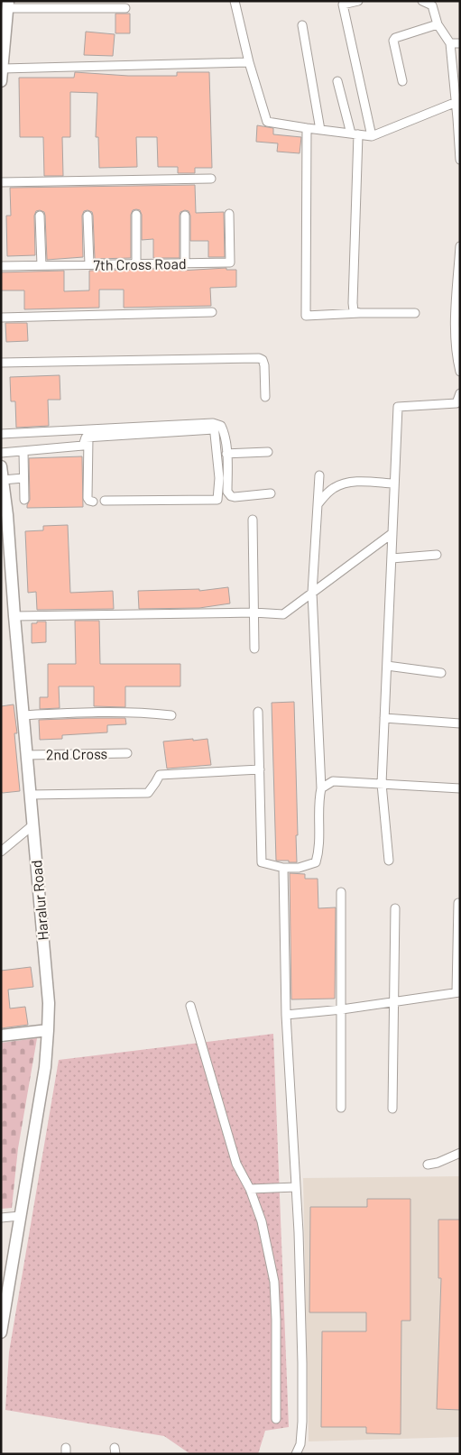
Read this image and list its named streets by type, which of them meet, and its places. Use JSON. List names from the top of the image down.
{
  "streets": {
    "street": ["7th Cross Road", "2nd Cross", "Haralur Road"]
  },
  "crossings": [
    ["2nd Cross", "Haralur Road"]
  ]
}
